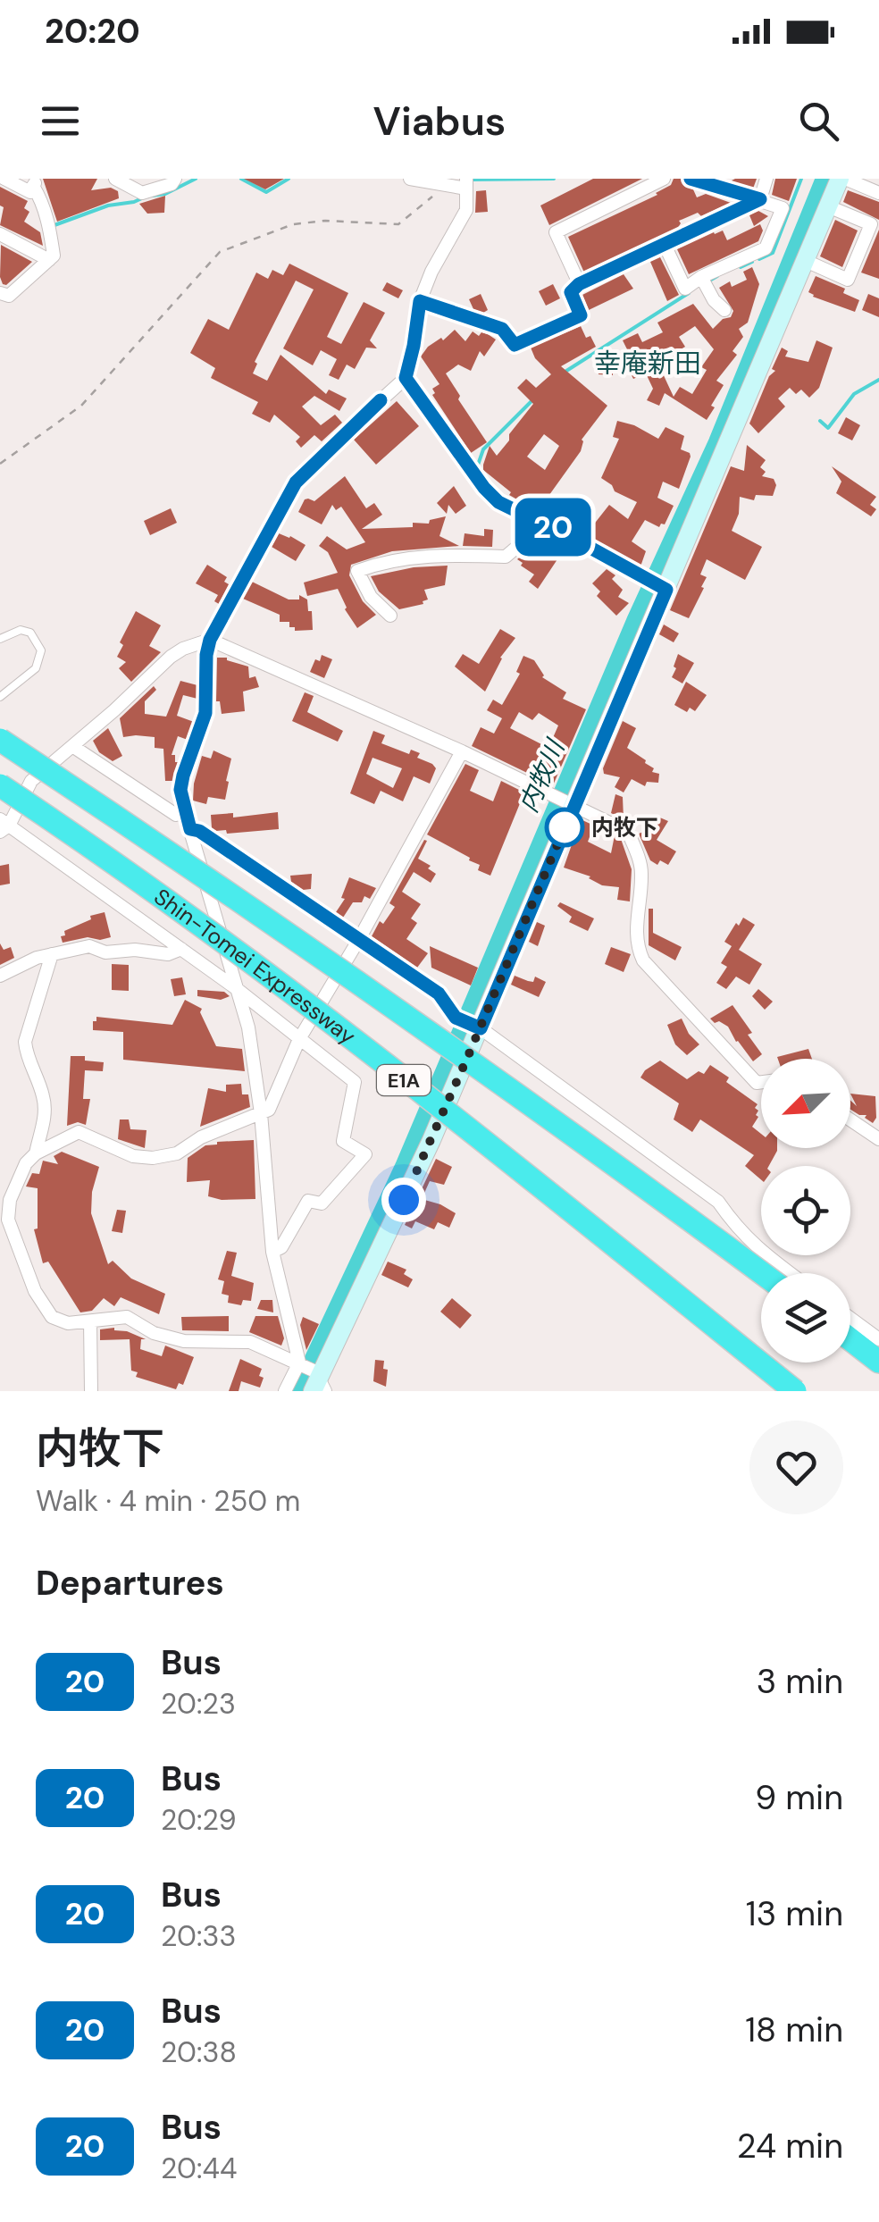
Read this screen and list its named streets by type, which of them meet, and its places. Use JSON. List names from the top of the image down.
{
  "streets": {
    "highway": ["Shin-Tomei Expressway", "E1A"]
  },
  "districts": ["幸庵新田"],
  "water": ["内牧川"],
  "places": ["内牧下"],
  "lines": ["bus line 20"],
  "north": "bottom left",
  "page": {
    "status": "20:20",
    "header": "Viabus",
    "on_map": "20",
    "heading": [
      ["内牧下", "Walk · 4 min · 250 m"],
      "Departures"
    ],
    "list": [
      {
        "mark": "20",
        "name": "Bus",
        "note": "20:23",
        "value": "3 min"
      },
      {
        "mark": "20",
        "name": "Bus",
        "note": "20:29",
        "value": "9 min"
      },
      {
        "mark": "20",
        "name": "Bus",
        "note": "20:33",
        "value": "13 min"
      },
      {
        "mark": "20",
        "name": "Bus",
        "note": "20:38",
        "value": "18 min"
      },
      {
        "mark": "20",
        "name": "Bus",
        "note": "20:44",
        "value": "24 min"
      }
    ]
  }
}
